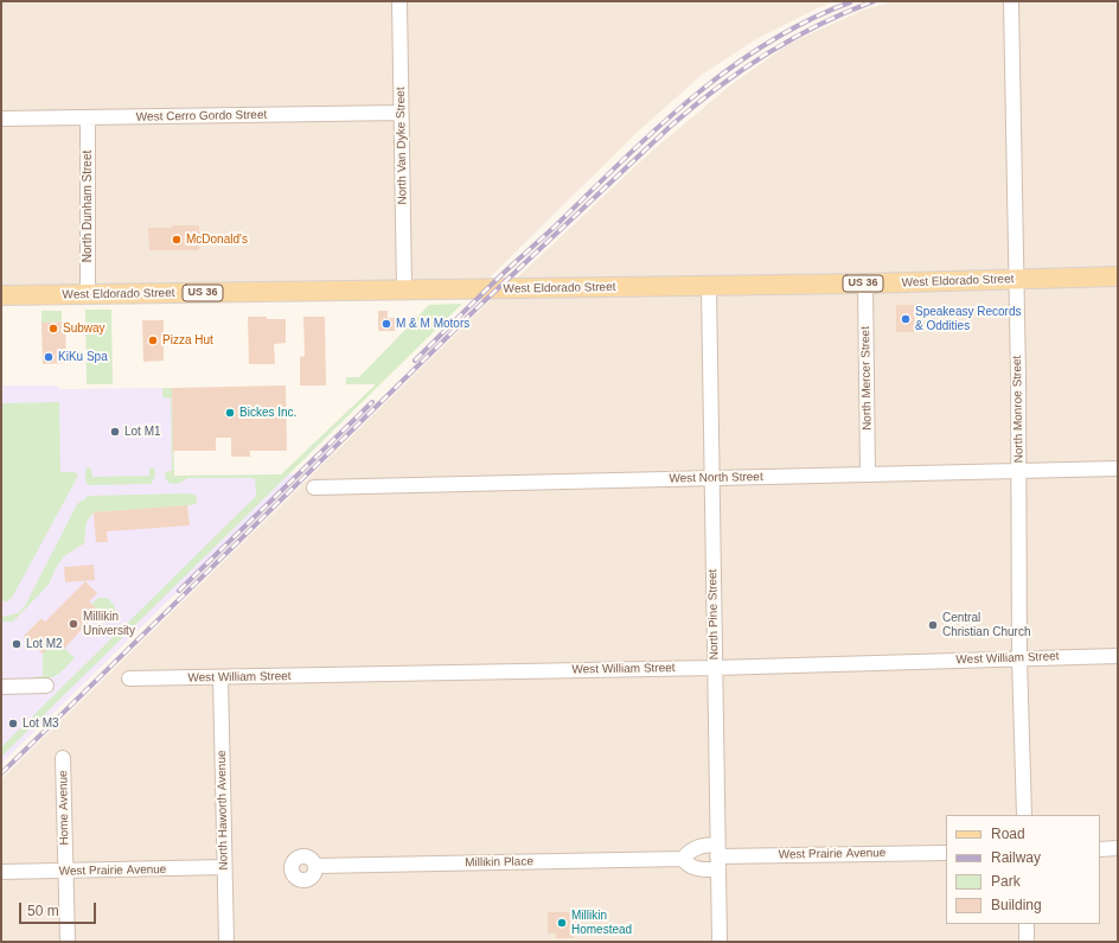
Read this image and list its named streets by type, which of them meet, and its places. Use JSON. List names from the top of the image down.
{
  "streets": {
    "main road": ["West Eldorado Street", "US 36"],
    "street": [
      "West Cerro Gordo Street",
      "North Van Dyke Street",
      "North Dunham Street",
      "North Mercer Street",
      "North Monroe Street",
      "West North Street",
      "North Pine Street",
      "West William Street",
      "Home Avenue",
      "North Haworth Avenue",
      "West Prairie Avenue",
      "Millikin Place"
    ]
  },
  "crossings": [
    ["West Cerro Gordo Street", "North Van Dyke Street"],
    ["West Cerro Gordo Street", "North Dunham Street"],
    ["North Van Dyke Street", "West Eldorado Street"],
    ["North Dunham Street", "West Eldorado Street"],
    ["West Eldorado Street", "North Mercer Street"],
    ["West Eldorado Street", "North Monroe Street"],
    ["West Eldorado Street", "North Pine Street"],
    ["North Mercer Street", "West North Street"],
    ["North Monroe Street", "West North Street"],
    ["North Monroe Street", "West William Street"],
    ["West North Street", "North Pine Street"],
    ["North Pine Street", "West William Street"],
    ["North Pine Street", "West Prairie Avenue"],
    ["North Pine Street", "Millikin Place"],
    ["West William Street", "North Haworth Avenue"],
    ["Home Avenue", "West Prairie Avenue"],
    ["North Haworth Avenue", "West Prairie Avenue"],
    ["West Prairie Avenue", "Millikin Place"]
  ],
  "places": [
    "McDonald's",
    "Speakeasy Records & Oddities",
    "M & M Motors",
    "Subway",
    "Pizza Hut",
    "KiKu Spa",
    "Bickes Inc.",
    "Lot M1",
    "Millikin University",
    "Central Christian Church",
    "Lot M2",
    "Lot M3",
    "Millikin Homestead"
  ],
  "legend": [
    "Road",
    "Railway",
    "Park",
    "Building"
  ],
  "scale_bar": "50 m"
}
